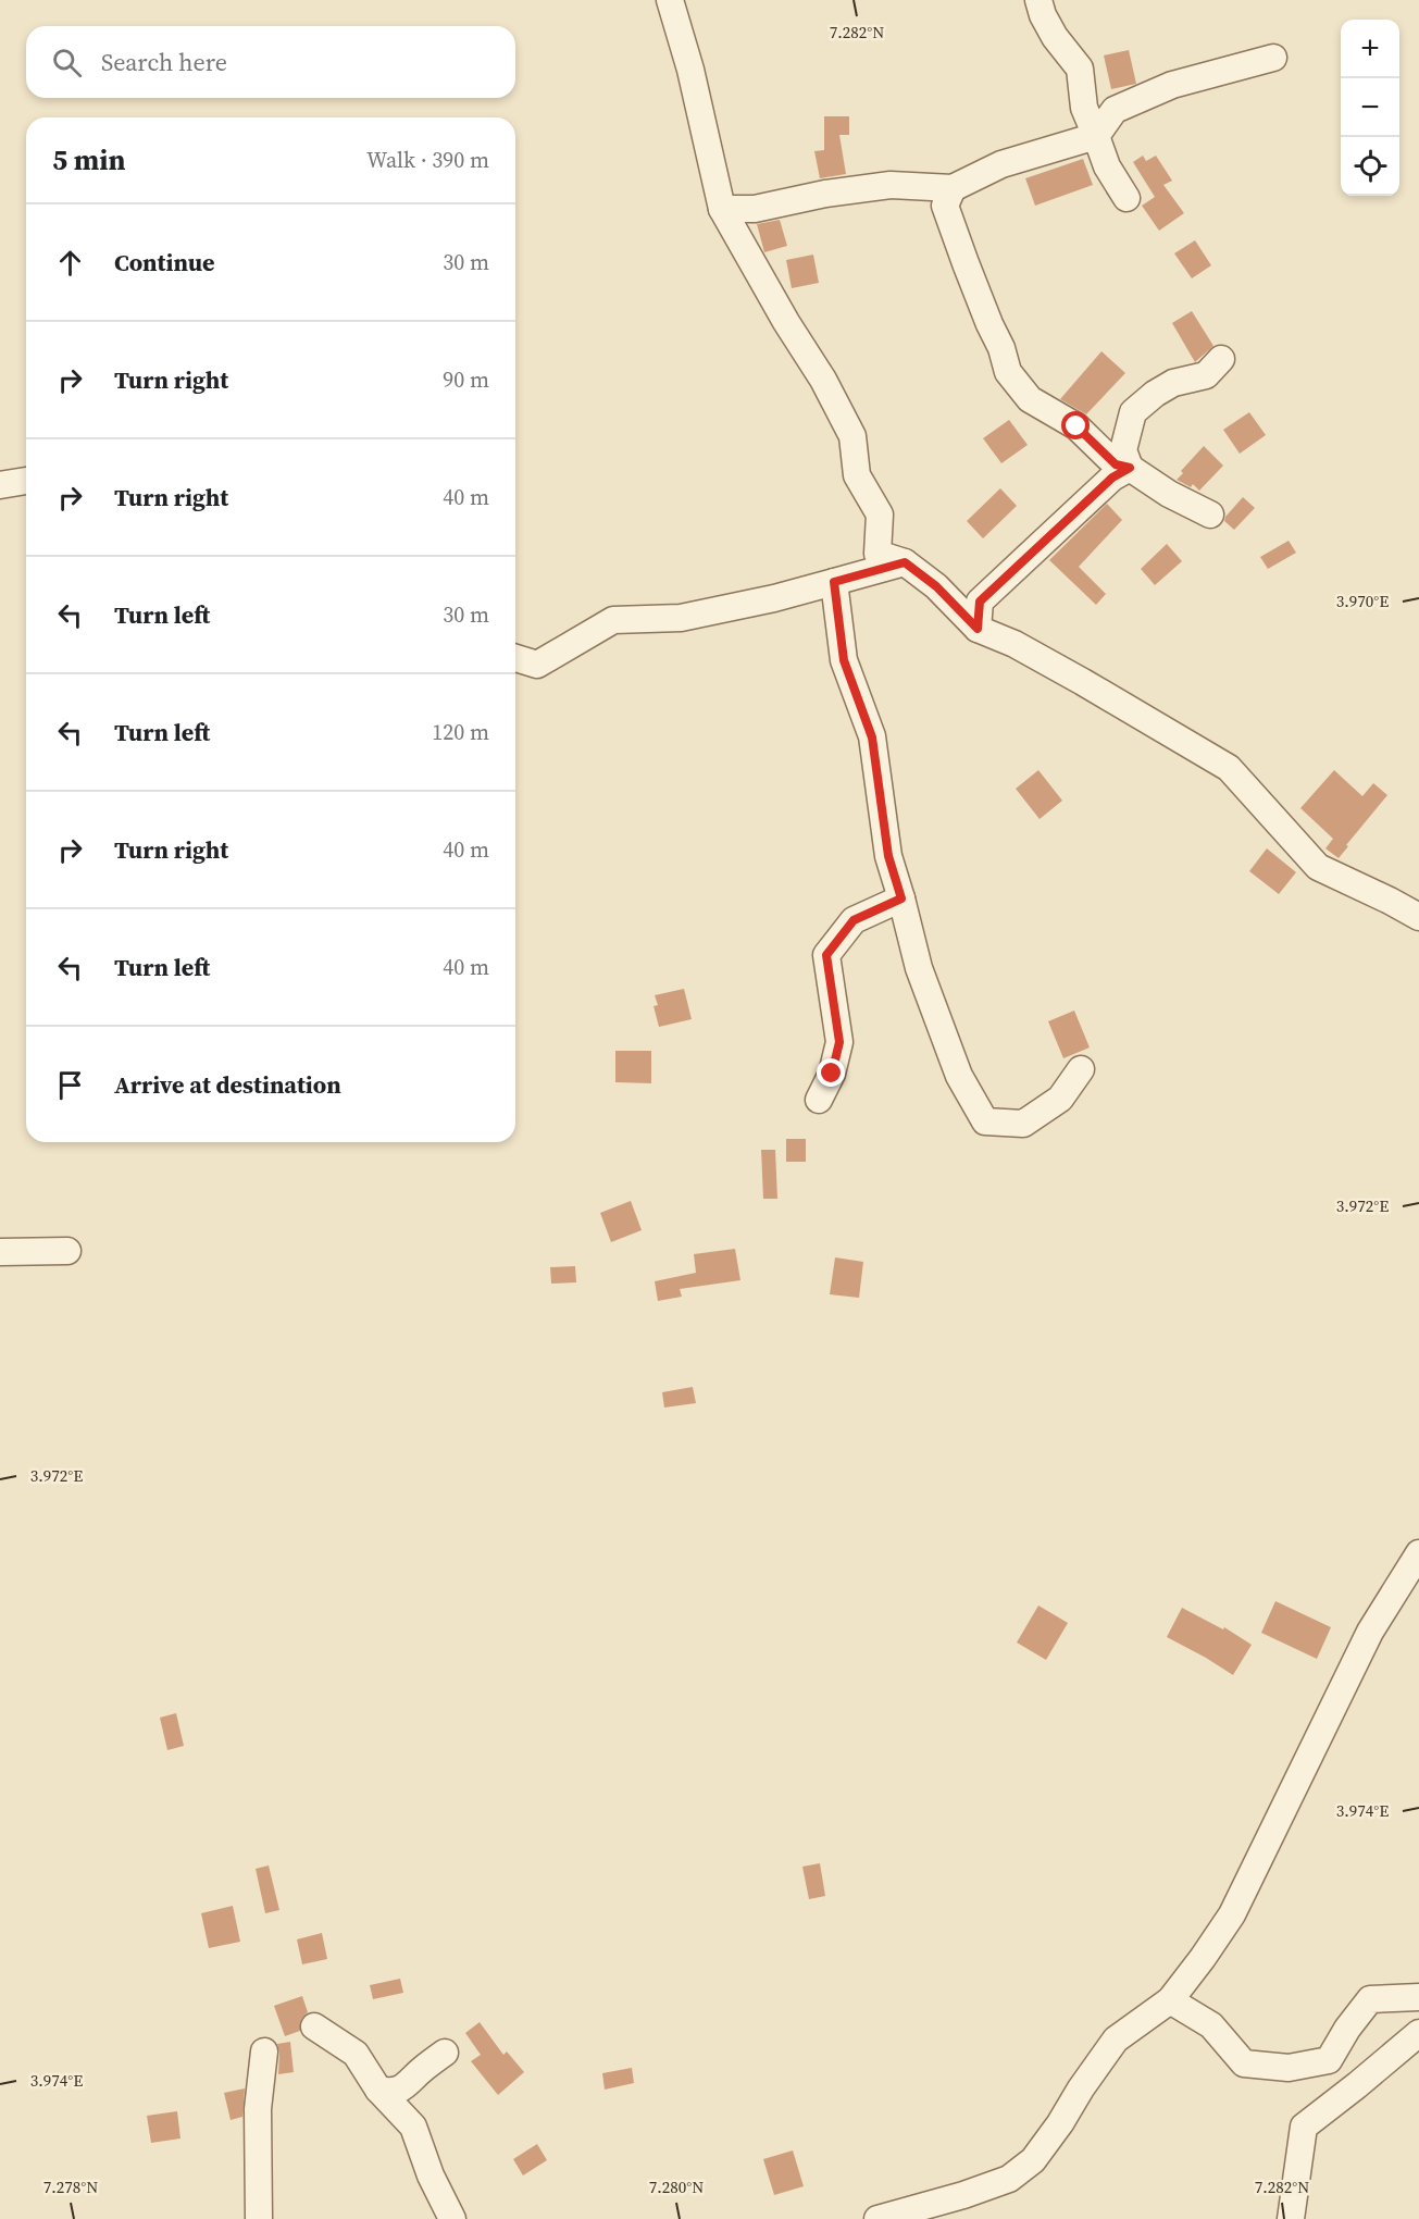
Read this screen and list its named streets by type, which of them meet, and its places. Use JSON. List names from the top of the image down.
{
  "page": {
    "map_buttons": ["+", "−"],
    "search": "Search here",
    "heading": ["5 min", "Walk · 390 m"],
    "list": [
      ["Continue", "30 m"],
      ["Turn right", "90 m"],
      ["Turn right", "40 m"],
      ["Turn left", "30 m"],
      ["Turn left", "120 m"],
      ["Turn right", "40 m"],
      ["Turn left", "40 m"],
      "Arrive at destination"
    ]
  },
  "coordinates": [
    "7.282°N",
    "3.970°E",
    "3.972°E",
    "3.974°E",
    "7.278°N",
    "7.280°N"
  ]
}
